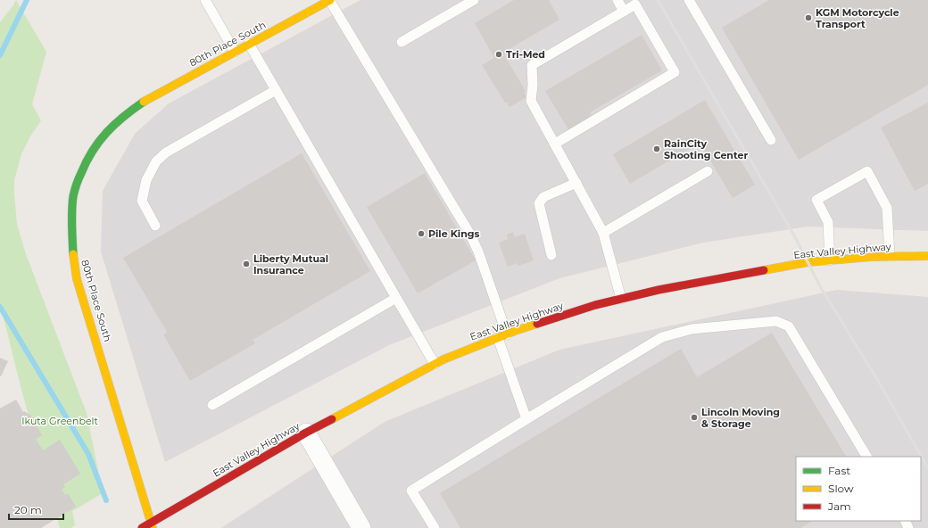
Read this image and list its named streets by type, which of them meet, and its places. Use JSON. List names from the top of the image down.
{
  "streets": {
    "main road": ["80th Place South", "East Valley Highway"]
  },
  "crossings": [
    ["80th Place South", "East Valley Highway"]
  ],
  "parks": ["Ikuta Greenbelt"],
  "places": [
    "KGM Motorcycle Transport",
    "Tri-Med",
    "RainCity Shooting Center",
    "Pile Kings",
    "Liberty Mutual Insurance",
    "Lincoln Moving & Storage"
  ],
  "legend": ["Fast", "Slow", "Jam"],
  "scale_bar": "20 m"
}
